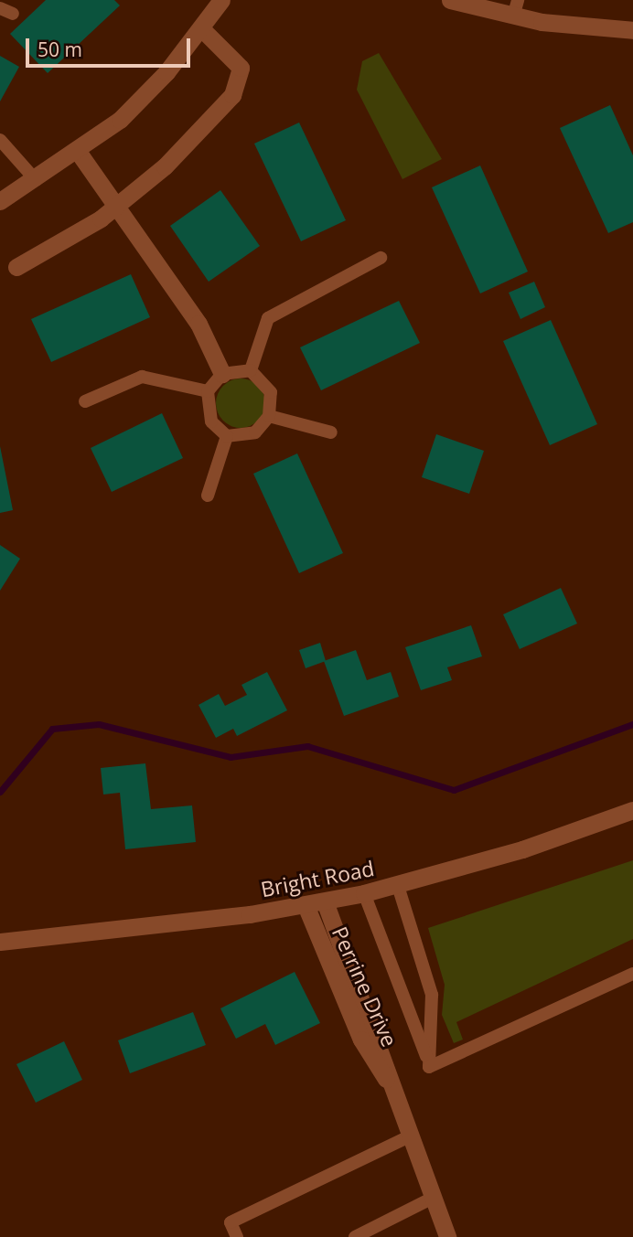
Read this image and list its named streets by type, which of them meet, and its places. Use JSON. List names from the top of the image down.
{
  "streets": {
    "street": ["Bright Road", "Perrine Drive"]
  },
  "crossings": [
    ["Bright Road", "Perrine Drive"]
  ],
  "scale_bar": "50 m"
}
